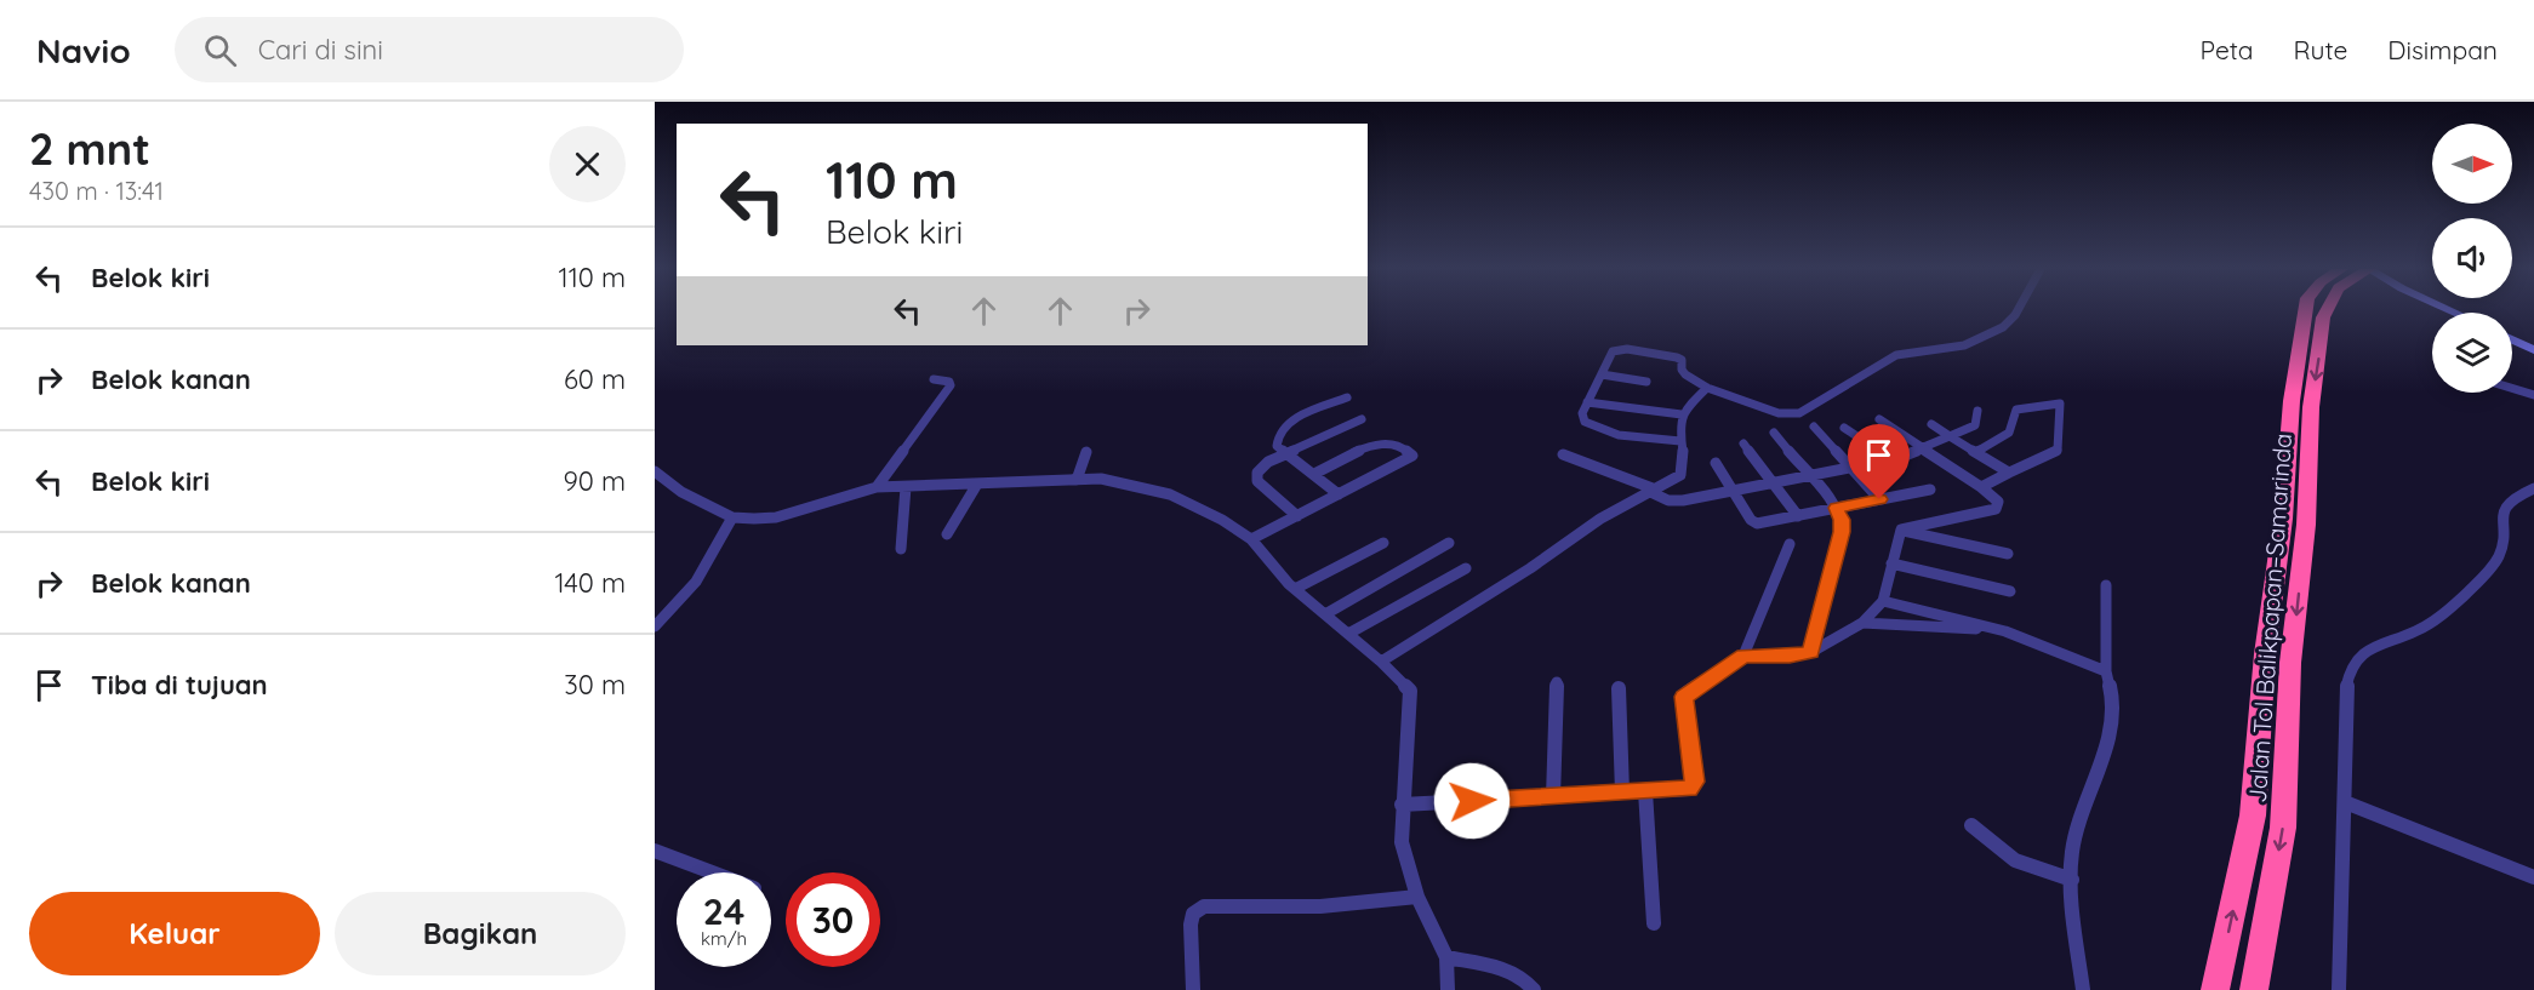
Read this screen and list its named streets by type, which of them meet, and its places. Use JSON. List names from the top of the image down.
{
  "streets": {
    "highway": ["Jalan Tol Balikpapan–Samarinda"]
  },
  "north": "right",
  "page": {
    "header": "Navio",
    "search": "Cari di sini",
    "nav": ["Peta", "Rute", "Disimpan"],
    "heading": ["2 mnt", "430 m · 13:41"],
    "turn": ["110 m", "Belok kiri"],
    "list": [
      {
        "name": "Belok kiri",
        "value": "110 m"
      },
      {
        "name": "Belok kanan",
        "value": "60 m"
      },
      {
        "name": "Belok kiri",
        "value": "90 m"
      },
      {
        "name": "Belok kanan",
        "value": "140 m"
      },
      {
        "name": "Tiba di tujuan",
        "value": "30 m"
      }
    ],
    "speed": "24 km/h",
    "limit": "30",
    "buttons": ["Keluar", "Bagikan"]
  }
}
